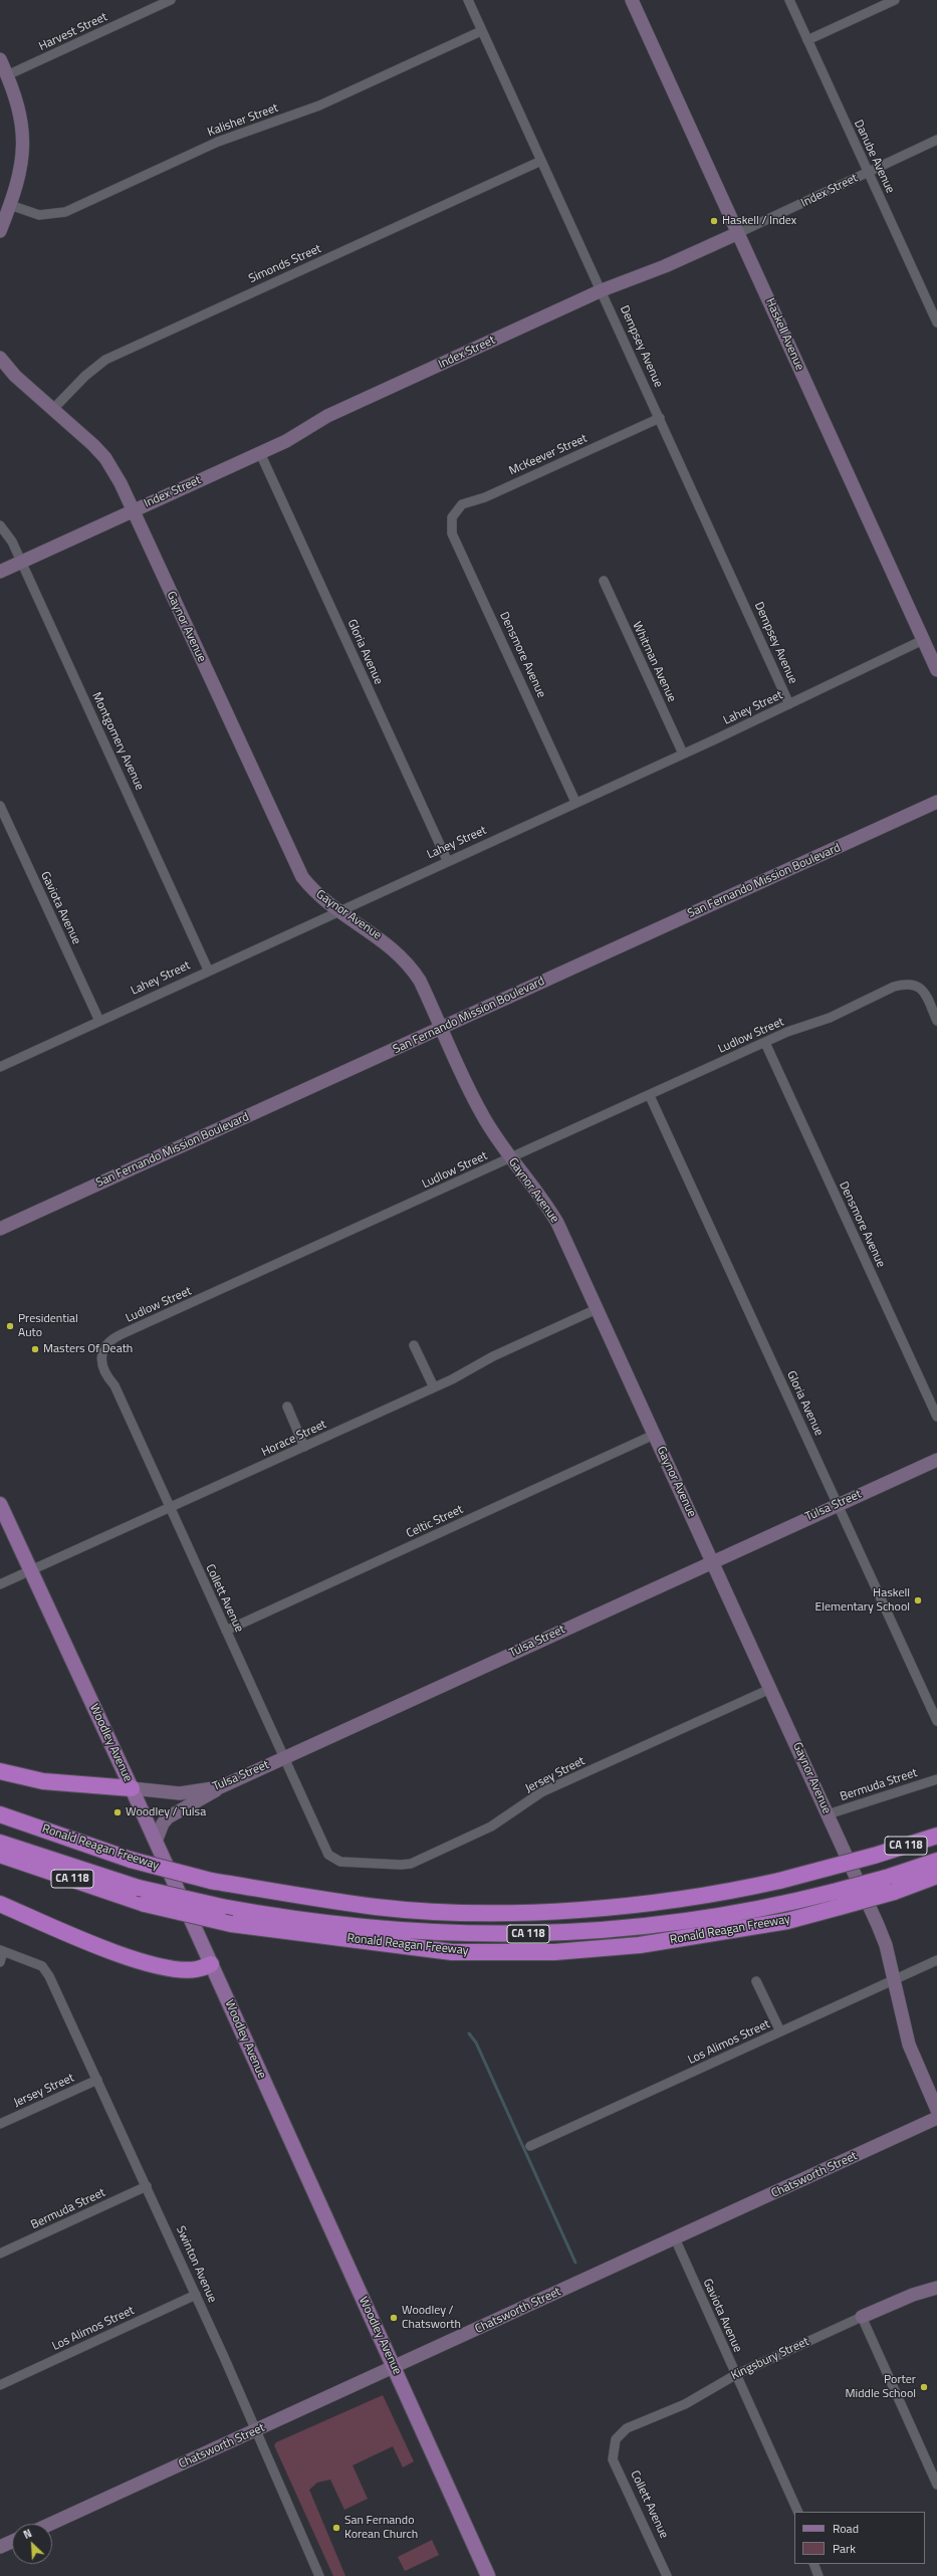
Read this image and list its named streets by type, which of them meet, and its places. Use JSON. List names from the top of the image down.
{
  "streets": {
    "highway": ["CA 118", "Ronald Reagan Freeway"],
    "main road": ["Woodley Avenue"],
    "street": [
      "Harvest Street",
      "Kalisher Street",
      "Danube Avenue",
      "Index Street",
      "Simonds Street",
      "Haskell Avenue",
      "Dempsey Avenue",
      "McKeever Street",
      "Gaynor Avenue",
      "Gloria Avenue",
      "Densmore Avenue",
      "Whitman Avenue",
      "Lahey Street",
      "Montgomery Avenue",
      "San Fernando Mission Boulevard",
      "Gaviota Avenue",
      "Ludlow Street",
      "Horace Street",
      "Tulsa Street",
      "Celtic Street",
      "Collett Avenue",
      "Jersey Street",
      "Bermuda Street",
      "Los Alimos Street",
      "Chatsworth Street",
      "Swinton Avenue",
      "Kingsbury Street"
    ]
  },
  "crossings": [
    ["Kalisher Street", "Dempsey Avenue"],
    ["Danube Avenue", "Index Street"],
    ["Index Street", "Haskell Avenue"],
    ["Index Street", "Dempsey Avenue"],
    ["Index Street", "Gaynor Avenue"],
    ["Index Street", "Gloria Avenue"],
    ["Index Street", "Montgomery Avenue"],
    ["Simonds Street", "Dempsey Avenue"],
    ["Simonds Street", "Gaynor Avenue"],
    ["Haskell Avenue", "Lahey Street"],
    ["Dempsey Avenue", "McKeever Street"],
    ["Dempsey Avenue", "Lahey Street"],
    ["McKeever Street", "Densmore Avenue"],
    ["Gaynor Avenue", "Lahey Street"],
    ["Gaynor Avenue", "San Fernando Mission Boulevard"],
    ["Gaynor Avenue", "Ludlow Street"],
    ["Gaynor Avenue", "Horace Street"],
    ["Gaynor Avenue", "Tulsa Street"],
    ["Gaynor Avenue", "Celtic Street"],
    ["Gaynor Avenue", "Jersey Street"],
    ["Gaynor Avenue", "Bermuda Street"],
    ["Gaynor Avenue", "Los Alimos Street"],
    ["Gloria Avenue", "Lahey Street"],
    ["Gloria Avenue", "Ludlow Street"],
    ["Gloria Avenue", "Tulsa Street"],
    ["Densmore Avenue", "Lahey Street"],
    ["Densmore Avenue", "Ludlow Street"],
    ["Whitman Avenue", "Lahey Street"],
    ["Lahey Street", "Montgomery Avenue"],
    ["Lahey Street", "Gaviota Avenue"],
    ["Gaviota Avenue", "Chatsworth Street"],
    ["Gaviota Avenue", "Kingsbury Street"],
    ["Ludlow Street", "Collett Avenue"],
    ["Horace Street", "Collett Avenue"],
    ["Horace Street", "Woodley Avenue"],
    ["Tulsa Street", "Collett Avenue"],
    ["Tulsa Street", "Woodley Avenue"],
    ["Celtic Street", "Collett Avenue"],
    ["Collett Avenue", "Jersey Street"],
    ["Collett Avenue", "Kingsbury Street"],
    ["Woodley Avenue", "Chatsworth Street"],
    ["Jersey Street", "Swinton Avenue"],
    ["Bermuda Street", "Swinton Avenue"],
    ["Los Alimos Street", "Swinton Avenue"],
    ["Chatsworth Street", "Swinton Avenue"]
  ],
  "places": [
    "Haskell / Index",
    "Presidential Auto",
    "Masters Of Death",
    "Haskell Elementary School",
    "Woodley / Tulsa",
    "Woodley / Chatsworth",
    "Porter Middle School",
    "San Fernando Korean Church"
  ],
  "legend": ["Road", "Park"],
  "north": "top left"
}
